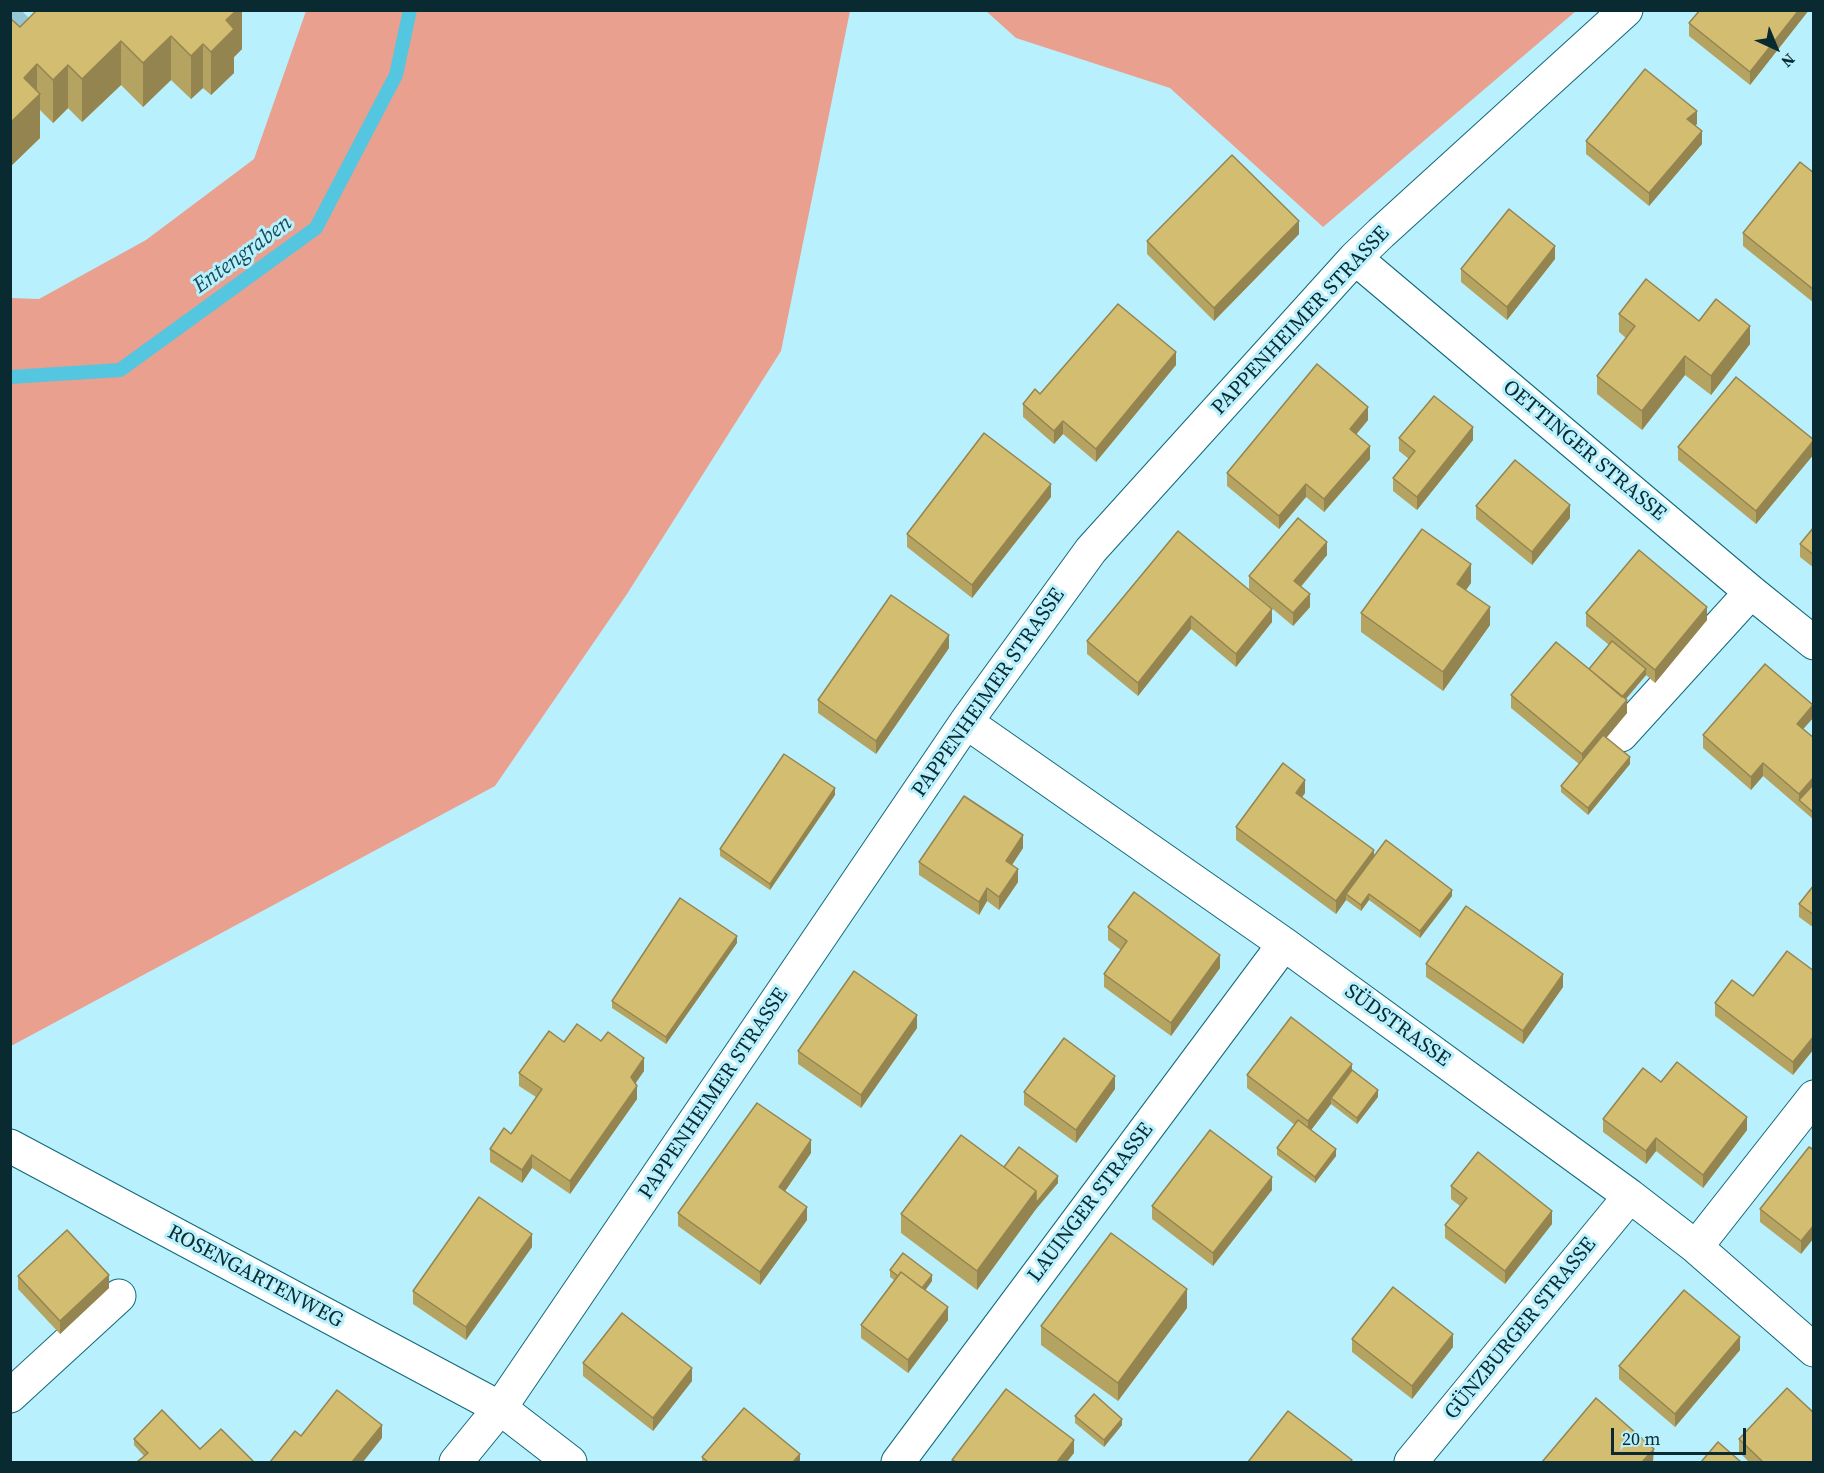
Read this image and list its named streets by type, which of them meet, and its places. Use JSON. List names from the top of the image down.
{
  "streets": {
    "street": [
      "PAPPENHEIMER STRASSE",
      "OETTINGER STRASSE",
      "SÜDSTRASSE",
      "LAUINGER STRASSE",
      "ROSENGARTENWEG",
      "GÜNZBURGER STRASSE"
    ]
  },
  "crossings": [
    ["PAPPENHEIMER STRASSE", "OETTINGER STRASSE"],
    ["PAPPENHEIMER STRASSE", "SÜDSTRASSE"],
    ["PAPPENHEIMER STRASSE", "ROSENGARTENWEG"],
    ["SÜDSTRASSE", "LAUINGER STRASSE"],
    ["SÜDSTRASSE", "GÜNZBURGER STRASSE"]
  ],
  "water": ["Entengraben"],
  "scale_bar": "20 m",
  "north": "bottom right"
}
